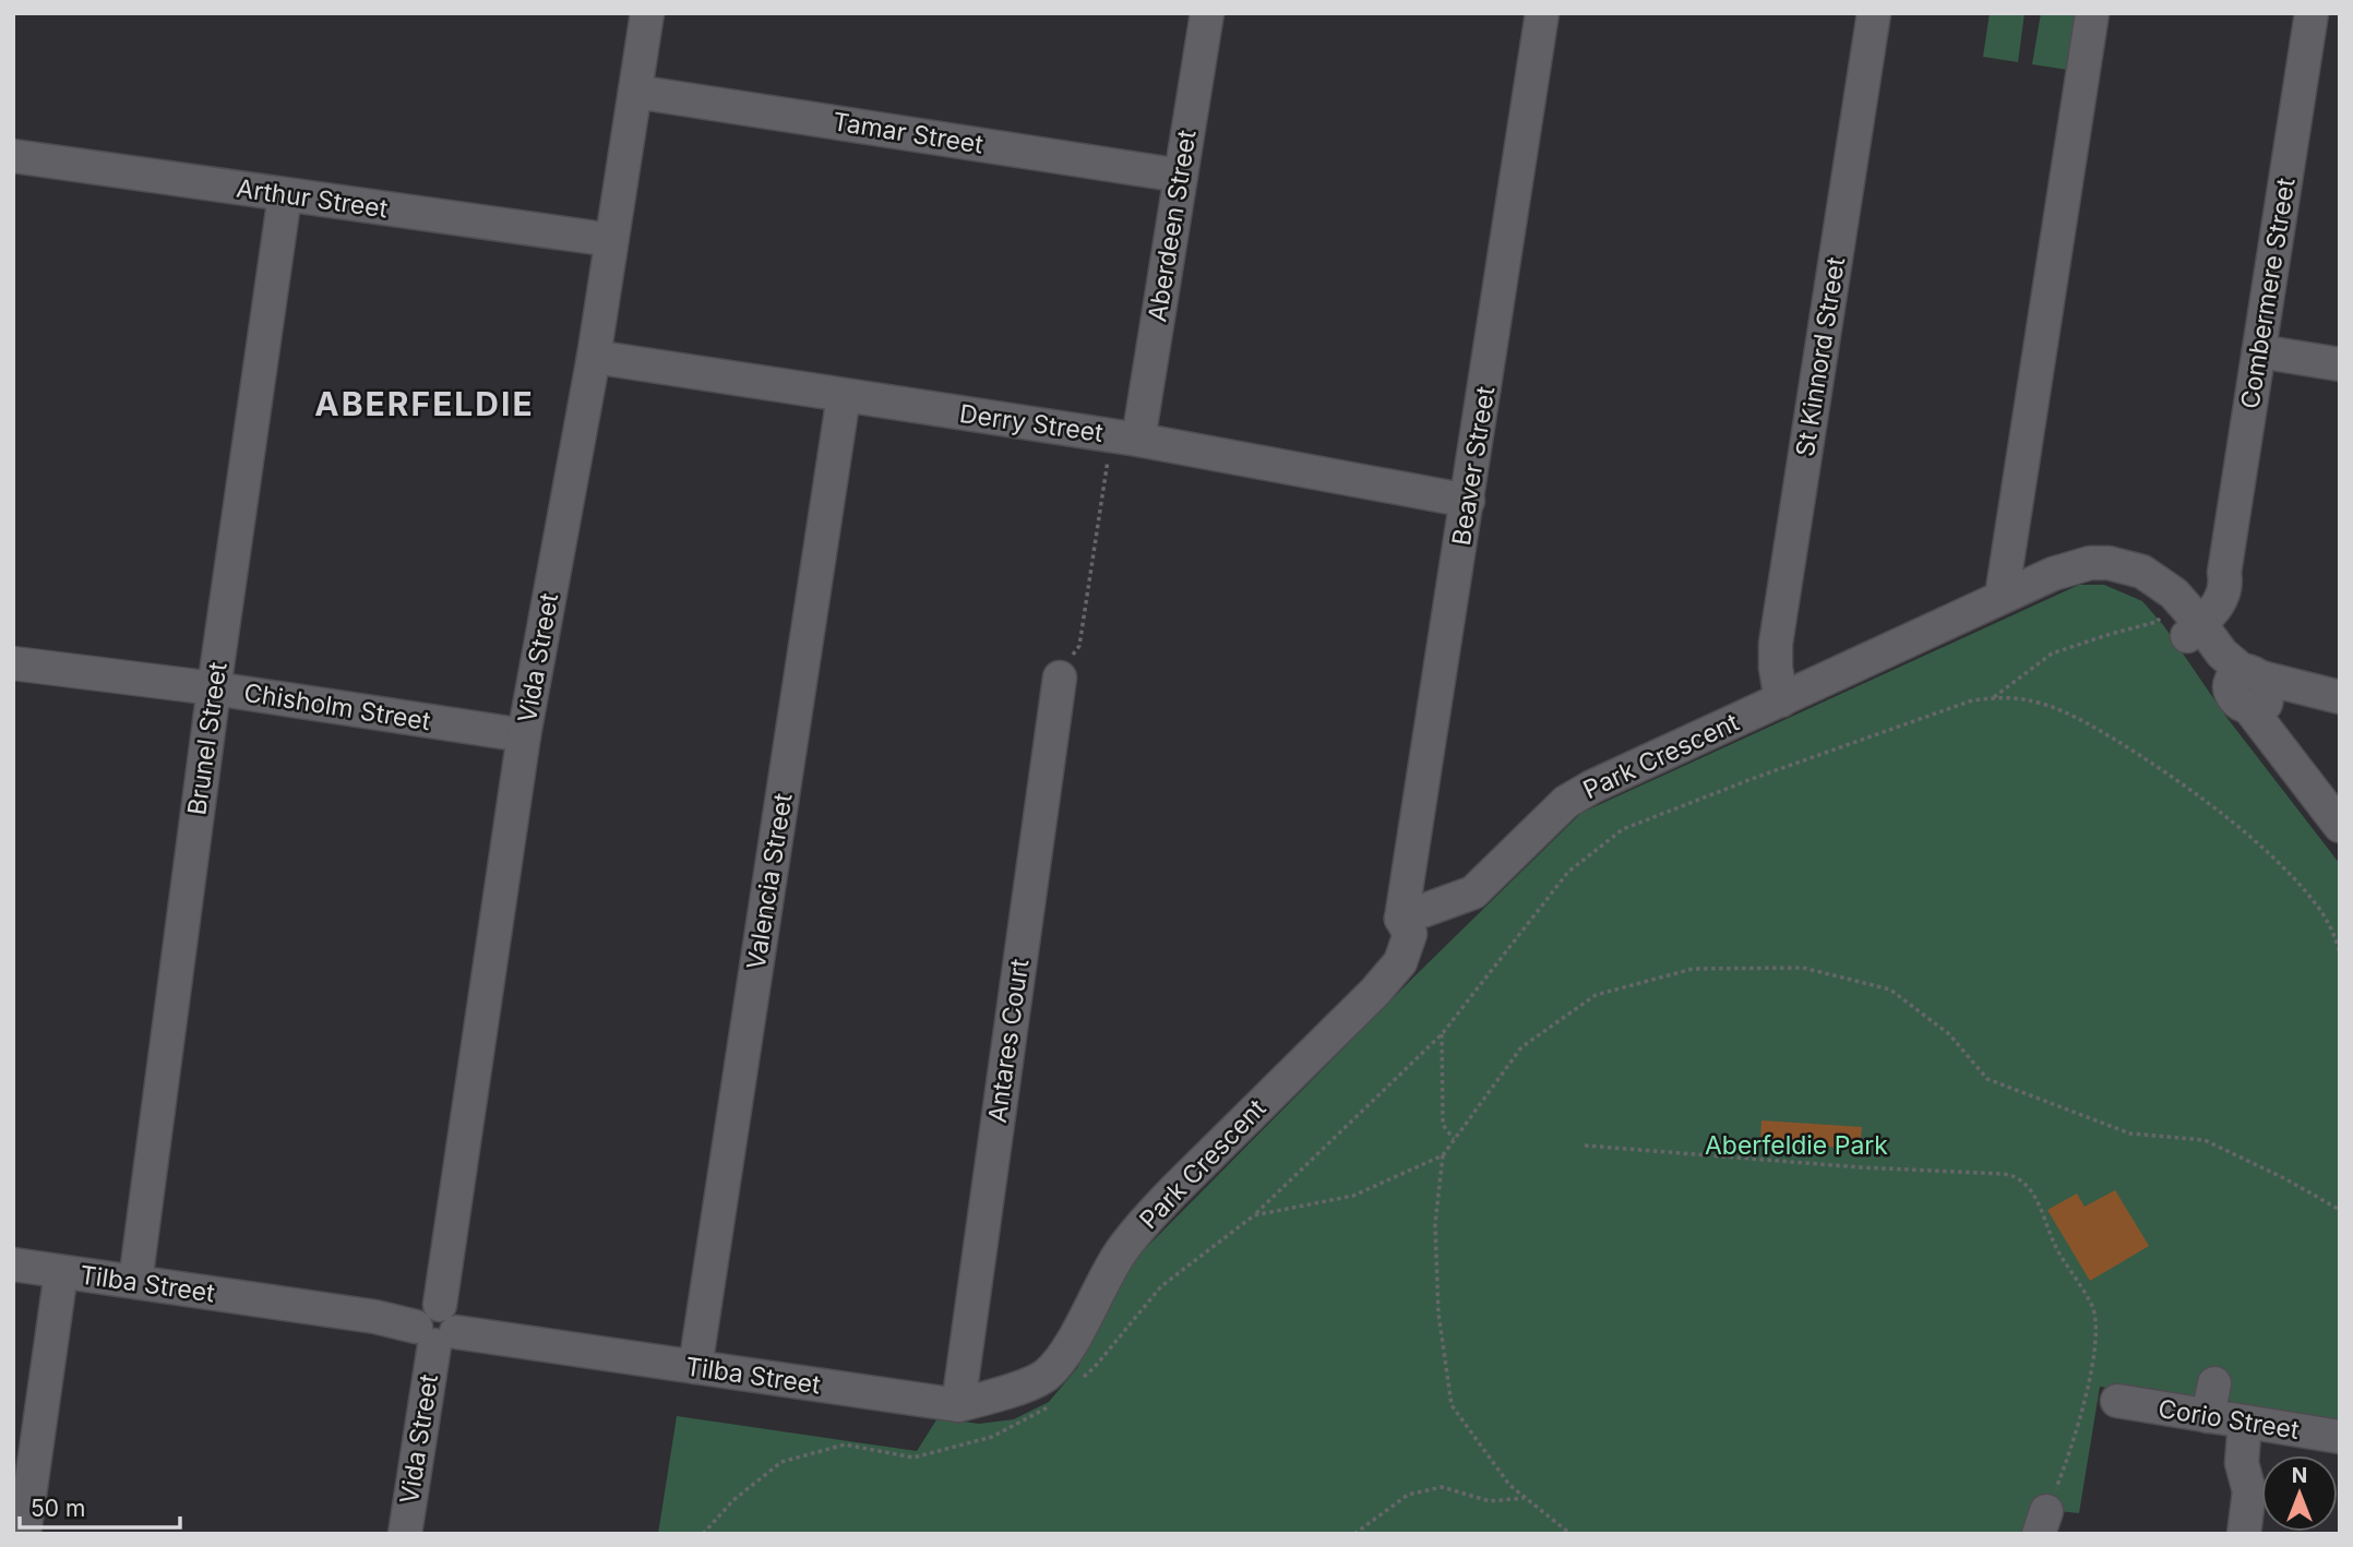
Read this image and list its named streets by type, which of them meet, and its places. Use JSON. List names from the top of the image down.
{
  "streets": {
    "street": [
      "Tamar Street",
      "Arthur Street",
      "Aberdeen Street",
      "Combermere Street",
      "St Kinnord Street",
      "Derry Street",
      "Beaver Street",
      "Vida Street",
      "Chisholm Street",
      "Brunel Street",
      "Park Crescent",
      "Valencia Street",
      "Antares Court",
      "Tilba Street",
      "Corio Street"
    ]
  },
  "crossings": [
    ["Tamar Street", "Aberdeen Street"],
    ["Tamar Street", "Vida Street"],
    ["Arthur Street", "Vida Street"],
    ["Arthur Street", "Brunel Street"],
    ["Aberdeen Street", "Derry Street"],
    ["Combermere Street", "Park Crescent"],
    ["St Kinnord Street", "Park Crescent"],
    ["Derry Street", "Beaver Street"],
    ["Derry Street", "Vida Street"],
    ["Derry Street", "Valencia Street"],
    ["Beaver Street", "Park Crescent"],
    ["Vida Street", "Chisholm Street"],
    ["Vida Street", "Tilba Street"],
    ["Chisholm Street", "Brunel Street"],
    ["Brunel Street", "Tilba Street"],
    ["Park Crescent", "Tilba Street"],
    ["Valencia Street", "Tilba Street"],
    ["Antares Court", "Tilba Street"]
  ],
  "districts": ["ABERFELDIE"],
  "parks": ["Aberfeldie Park"],
  "scale_bar": "50 m",
  "north": "top"
}
